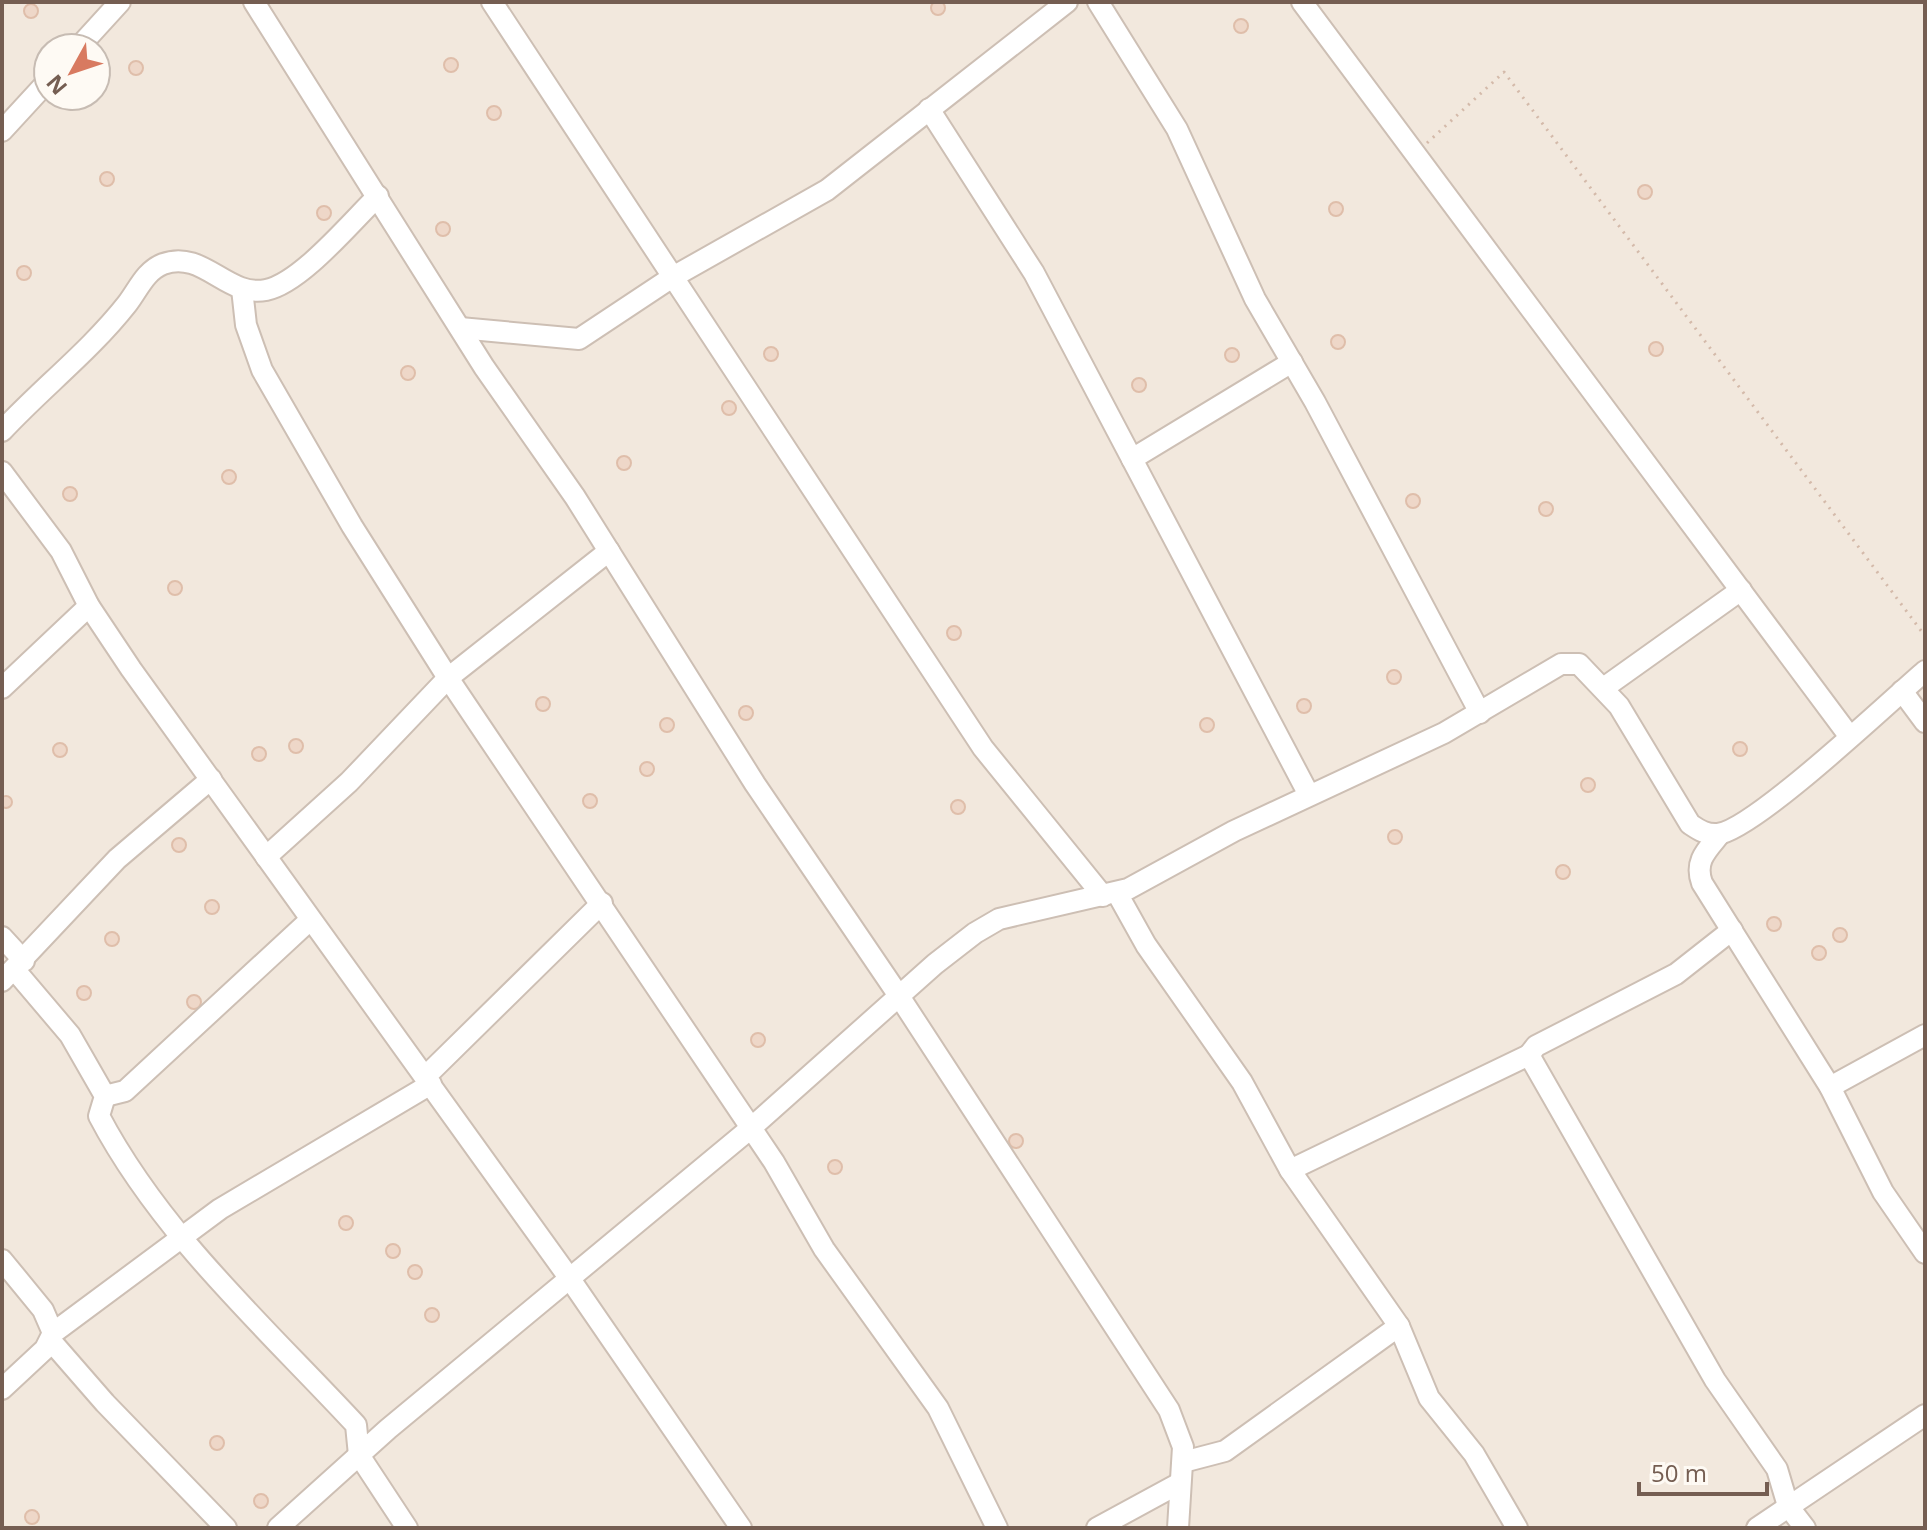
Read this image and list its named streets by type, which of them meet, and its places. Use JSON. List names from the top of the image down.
{
  "scale_bar": "50 m",
  "north": "bottom left"
}
